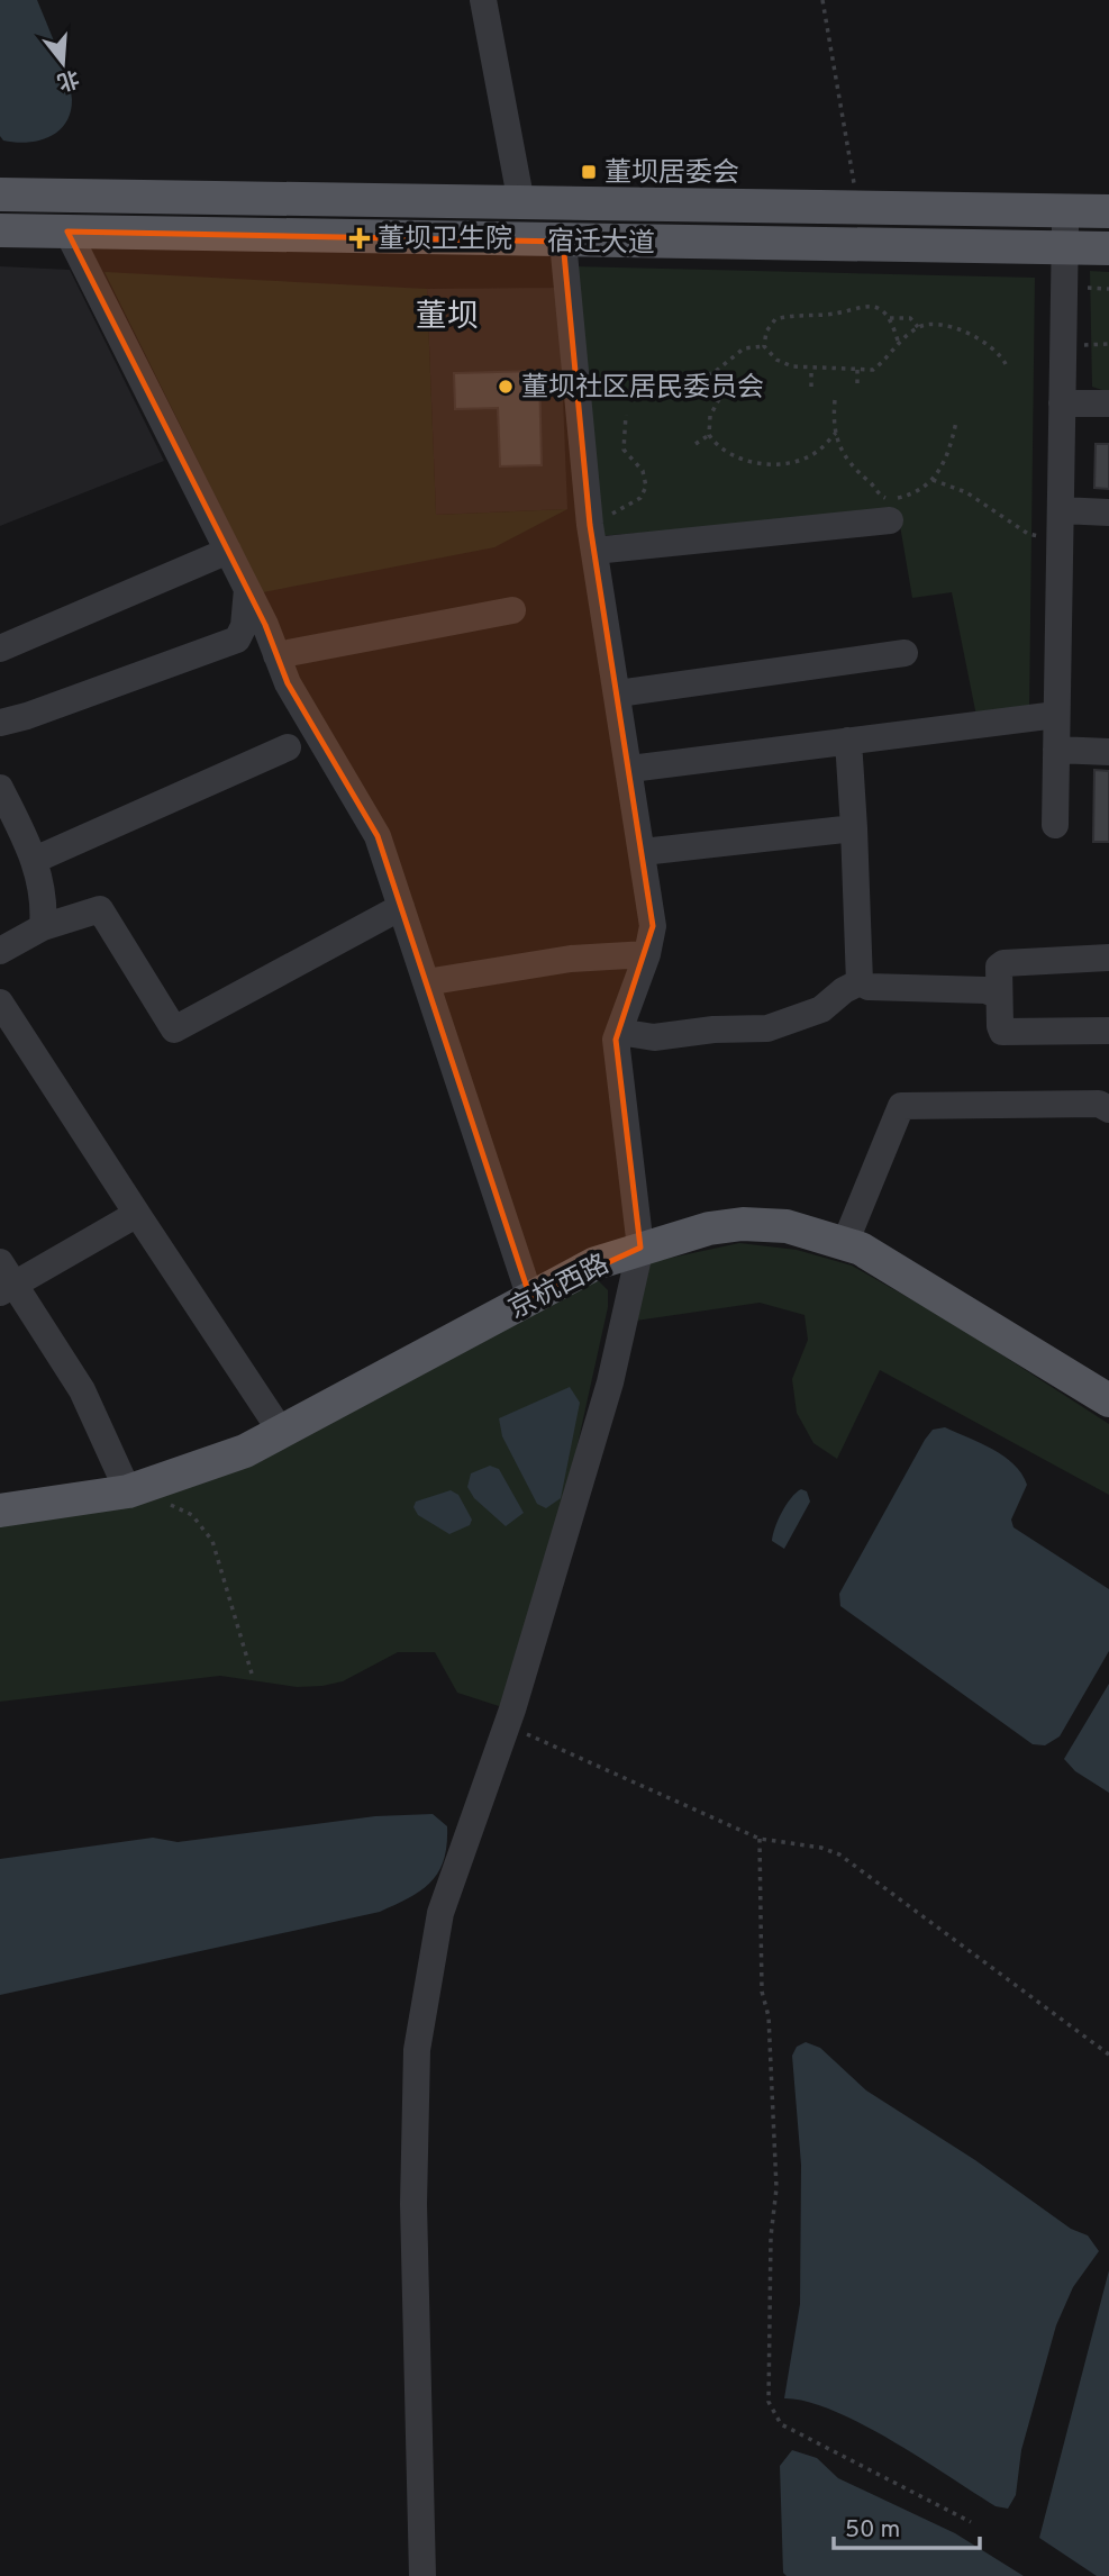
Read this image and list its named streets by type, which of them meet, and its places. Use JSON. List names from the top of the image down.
{
  "streets": {
    "main road": ["宿迁大道", "京杭西路"]
  },
  "districts": ["董坝"],
  "places": {
    "transit": ["董坝居委会"],
    "health": ["董坝卫生院"],
    "other": ["董坝社区居民委员会"]
  },
  "scale_bar": "50 m",
  "north": "bottom"
}
